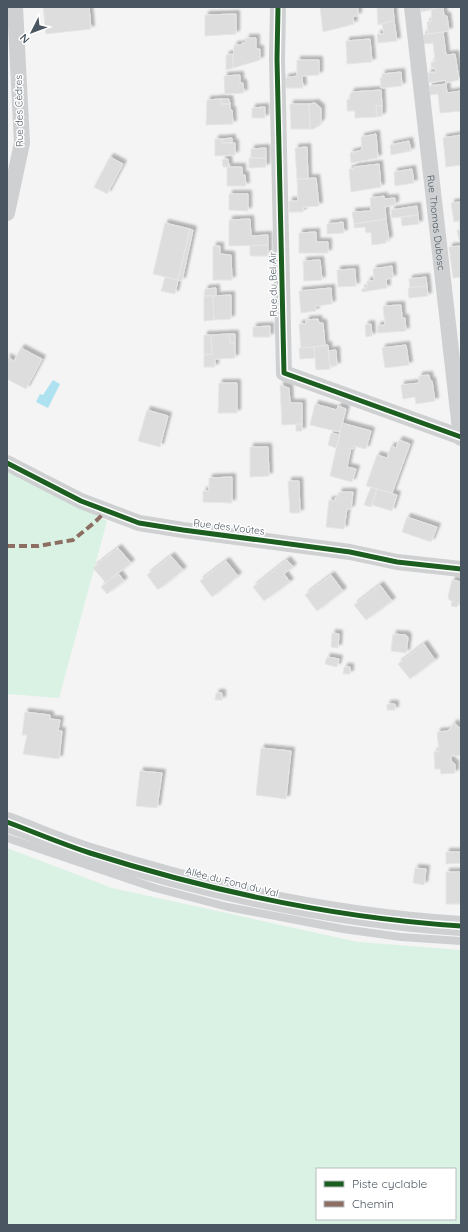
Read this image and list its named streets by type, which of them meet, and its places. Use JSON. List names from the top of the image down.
{
  "streets": {
    "street": [
      "Rue des Cèdres",
      "Rue Thomas Dubosc",
      "Rue du Bel Air",
      "Rue des Voûtes",
      "Allée du Fond du Val"
    ]
  },
  "crossings": [
    ["Rue Thomas Dubosc", "Rue du Bel Air"]
  ],
  "legend": ["Piste cyclable", "Chemin"],
  "north": "bottom left"
}
